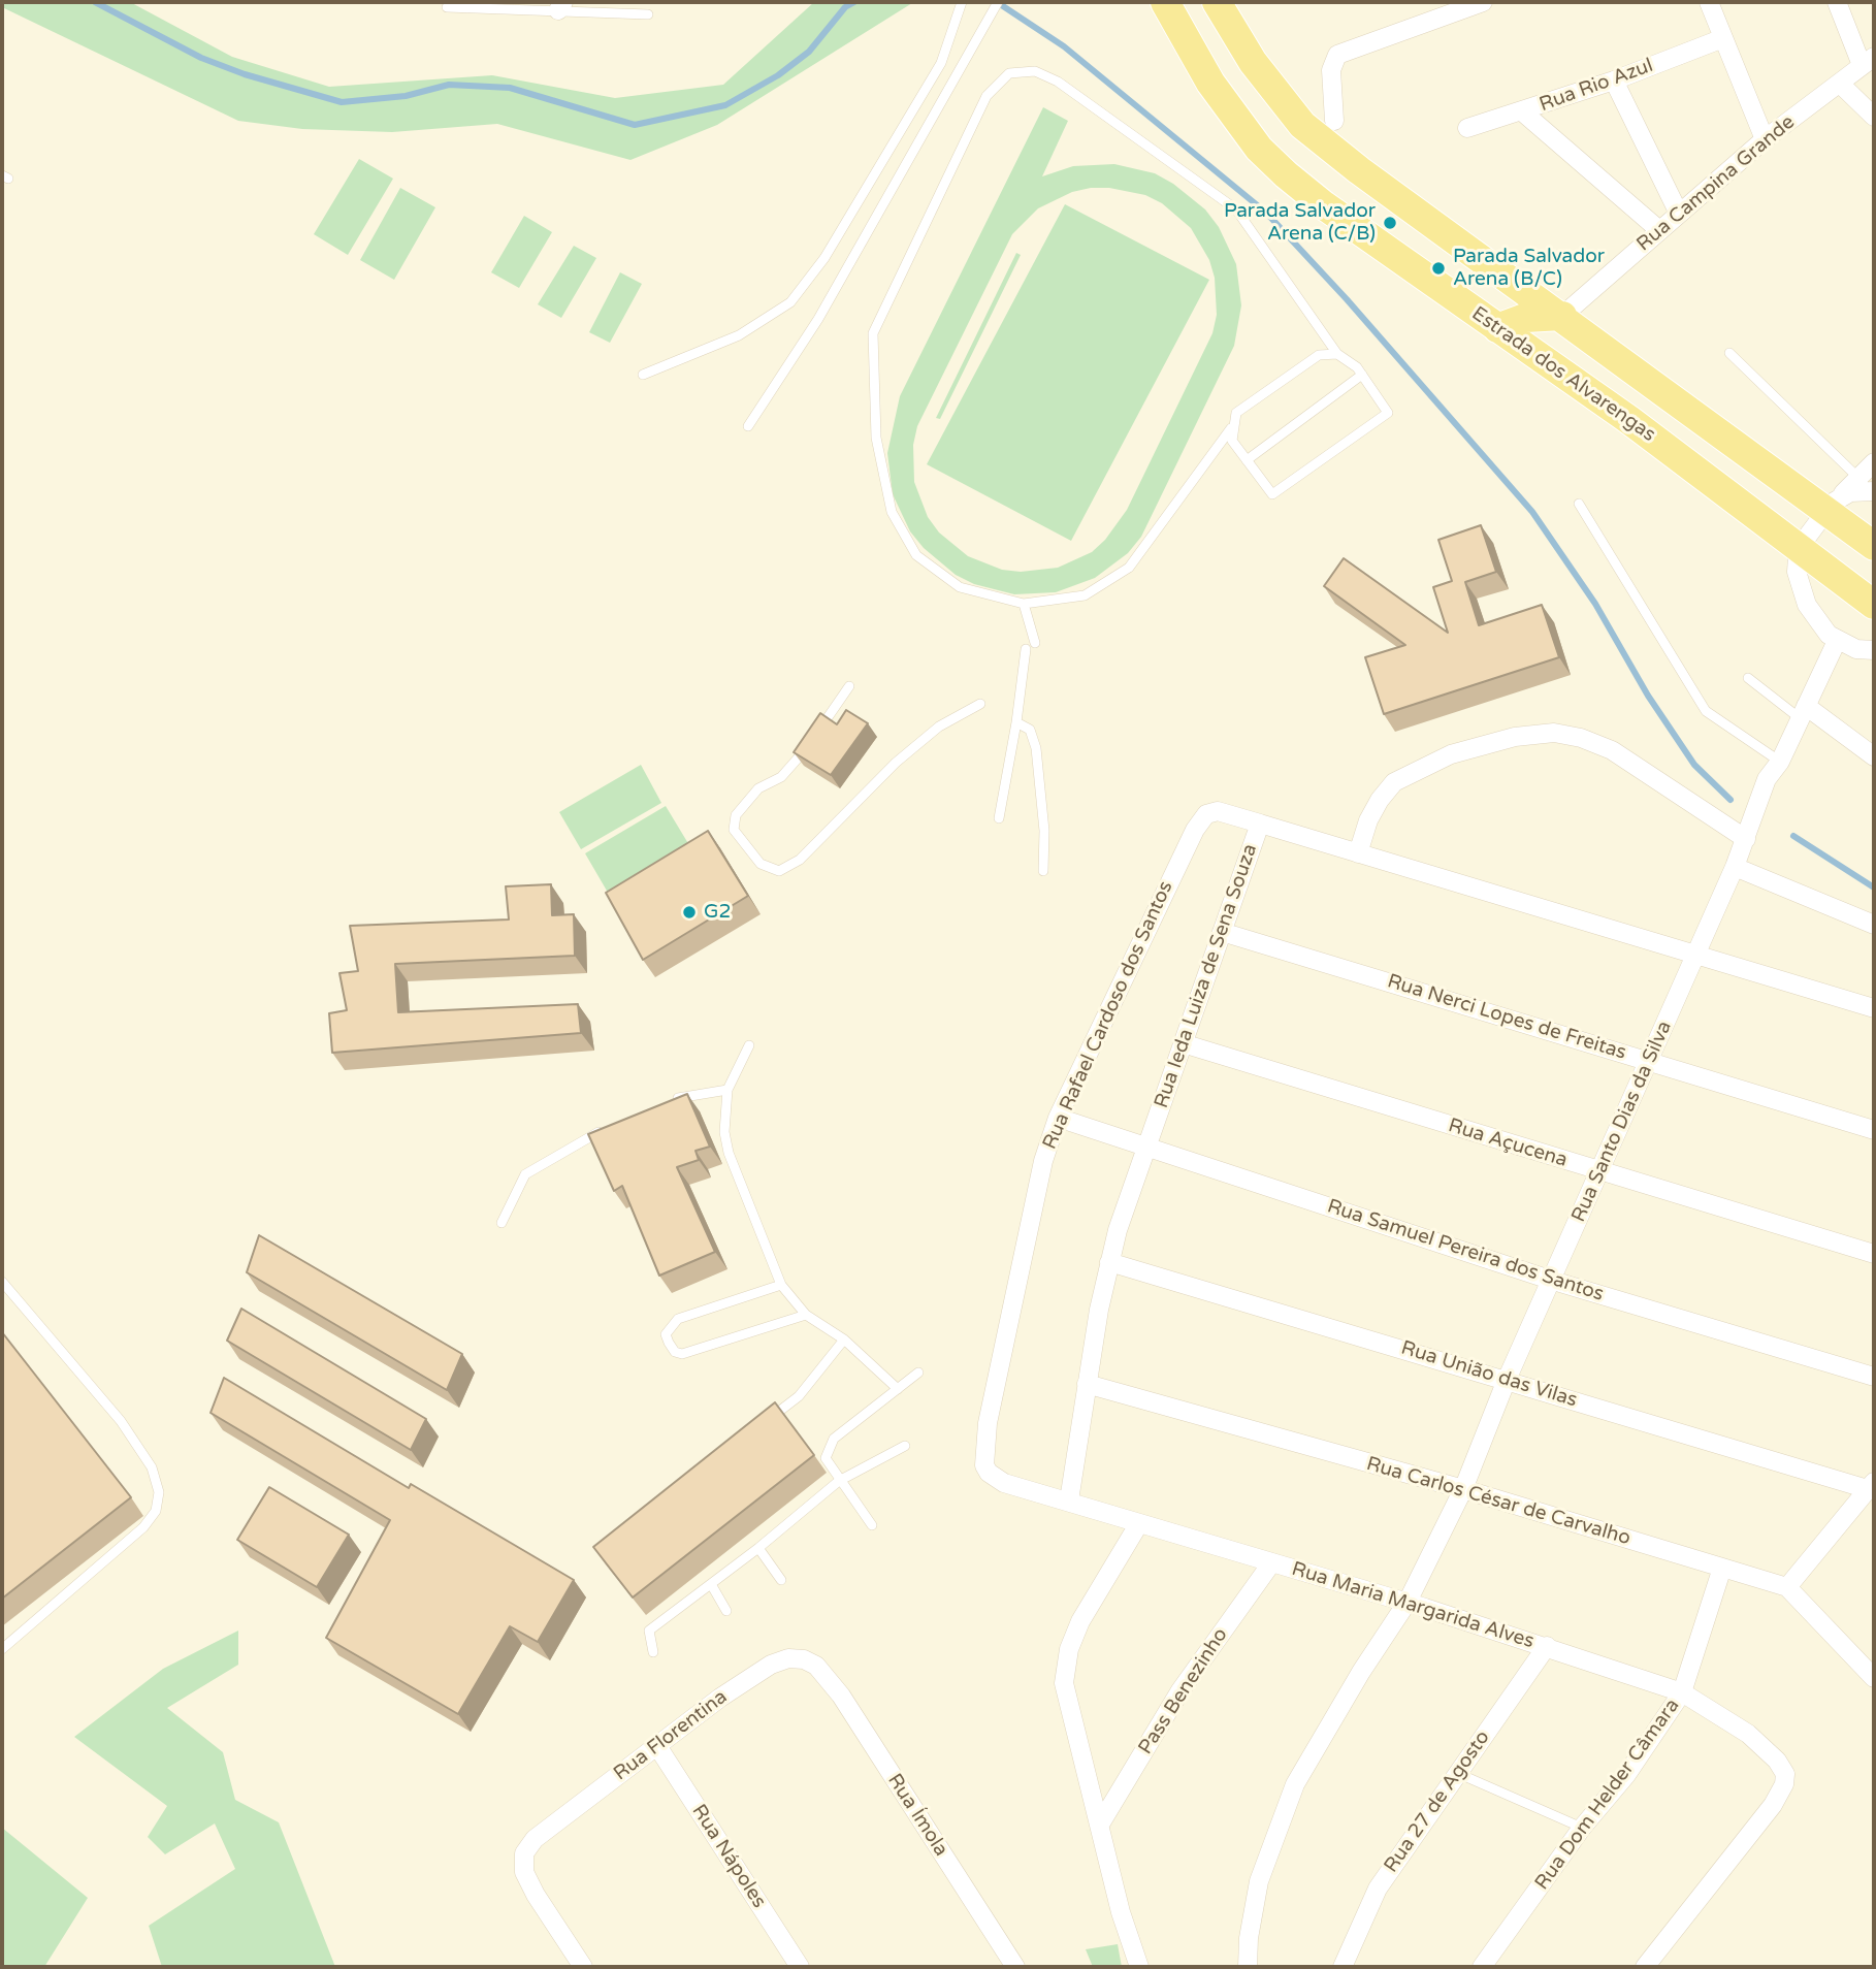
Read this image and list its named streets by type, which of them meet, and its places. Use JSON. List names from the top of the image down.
{
  "streets": {
    "main road": ["Estrada dos Alvarengas"],
    "street": [
      "Rua Rio Azul",
      "Rua Campina Grande",
      "Rua Ieda Luiza de Sena Souza",
      "Rua Rafael Cardoso dos Santos",
      "Rua Nerci Lopes de Freitas",
      "Rua Santo Dias da Silva",
      "Rua Açucena",
      "Rua Samuel Pereira dos Santos",
      "Rua União das Vilas",
      "Rua Carlos César de Carvalho",
      "Rua Maria Margarida Alves",
      "Pass Benezinho",
      "Rua Florentina",
      "Rua Dom Helder Câmara",
      "Rua 27 de Agosto",
      "Rua Ímola",
      "Rua Nápoles"
    ]
  },
  "crossings": [
    ["Rua Ieda Luiza de Sena Souza", "Rua Rafael Cardoso dos Santos"],
    ["Rua Ieda Luiza de Sena Souza", "Rua Nerci Lopes de Freitas"],
    ["Rua Ieda Luiza de Sena Souza", "Rua Santo Dias da Silva"],
    ["Rua Ieda Luiza de Sena Souza", "Rua Açucena"],
    ["Rua Ieda Luiza de Sena Souza", "Rua Samuel Pereira dos Santos"],
    ["Rua Ieda Luiza de Sena Souza", "Rua União das Vilas"],
    ["Rua Ieda Luiza de Sena Souza", "Rua Carlos César de Carvalho"],
    ["Rua Ieda Luiza de Sena Souza", "Rua Maria Margarida Alves"],
    ["Rua Rafael Cardoso dos Santos", "Rua Samuel Pereira dos Santos"],
    ["Rua Rafael Cardoso dos Santos", "Rua Maria Margarida Alves"],
    ["Rua Nerci Lopes de Freitas", "Rua Santo Dias da Silva"],
    ["Rua Santo Dias da Silva", "Rua Açucena"],
    ["Rua Santo Dias da Silva", "Rua Samuel Pereira dos Santos"],
    ["Rua Santo Dias da Silva", "Rua União das Vilas"],
    ["Rua Santo Dias da Silva", "Rua Carlos César de Carvalho"],
    ["Rua Santo Dias da Silva", "Rua Maria Margarida Alves"],
    ["Rua Carlos César de Carvalho", "Rua Dom Helder Câmara"],
    ["Rua Maria Margarida Alves", "Pass Benezinho"],
    ["Rua Maria Margarida Alves", "Rua Dom Helder Câmara"],
    ["Rua Maria Margarida Alves", "Rua 27 de Agosto"],
    ["Rua Florentina", "Rua Ímola"],
    ["Rua Florentina", "Rua Nápoles"]
  ],
  "places": ["Parada Salvador Arena (C/B)", "Parada Salvador Arena (B/C)", "G2"]
}
